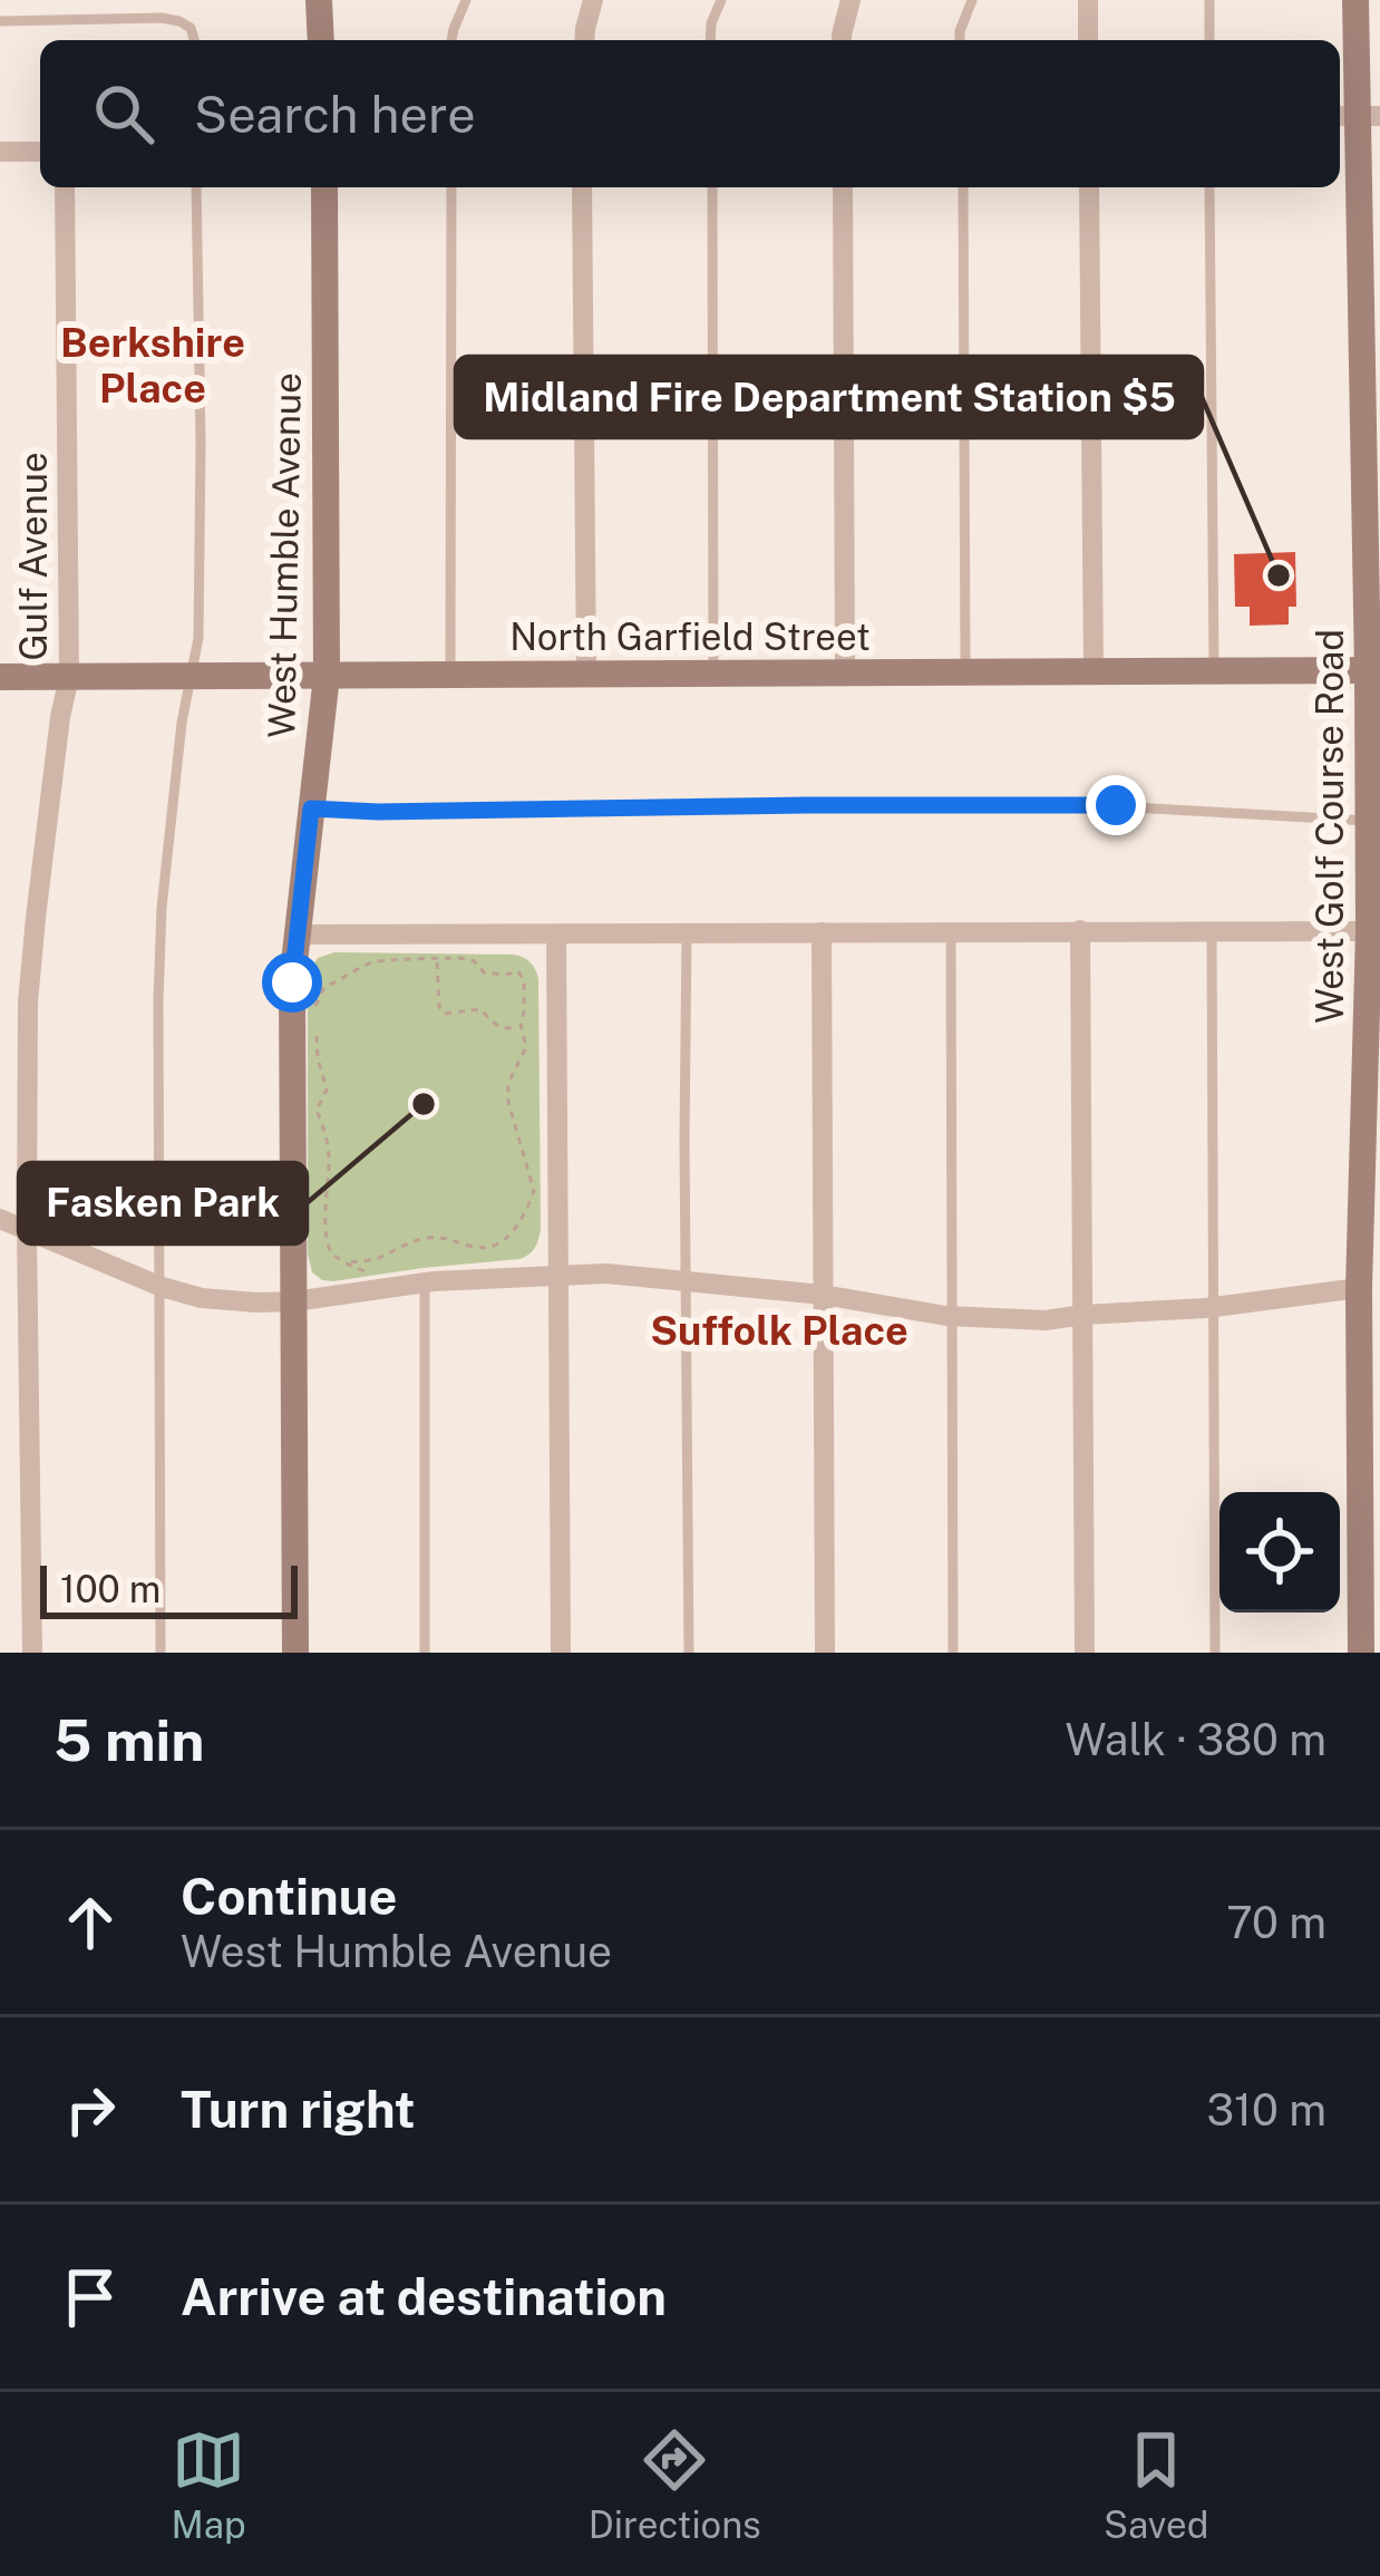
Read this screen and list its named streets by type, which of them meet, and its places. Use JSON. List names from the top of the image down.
{
  "streets": {
    "main road": ["West Humble Avenue", "North Garfield Street", "West Golf Course Road"],
    "street": ["Gulf Avenue"]
  },
  "crossings": [
    ["West Humble Avenue", "North Garfield Street"],
    ["Gulf Avenue", "North Garfield Street"],
    ["North Garfield Street", "West Golf Course Road"]
  ],
  "districts": ["Berkshire Place", "Suffolk Place"],
  "places": ["Midland Fire Department Station $5", "Fasken Park"],
  "scale_bar": "100 m",
  "page": {
    "search": "Search here",
    "scale": "100 m",
    "heading": ["5 min", "Walk · 380 m"],
    "list": [
      ["Continue", "West Humble Avenue", "70 m"],
      ["Turn right", "310 m"],
      "Arrive at destination"
    ],
    "nav": ["Map", "Directions", "Saved"]
  }
}
